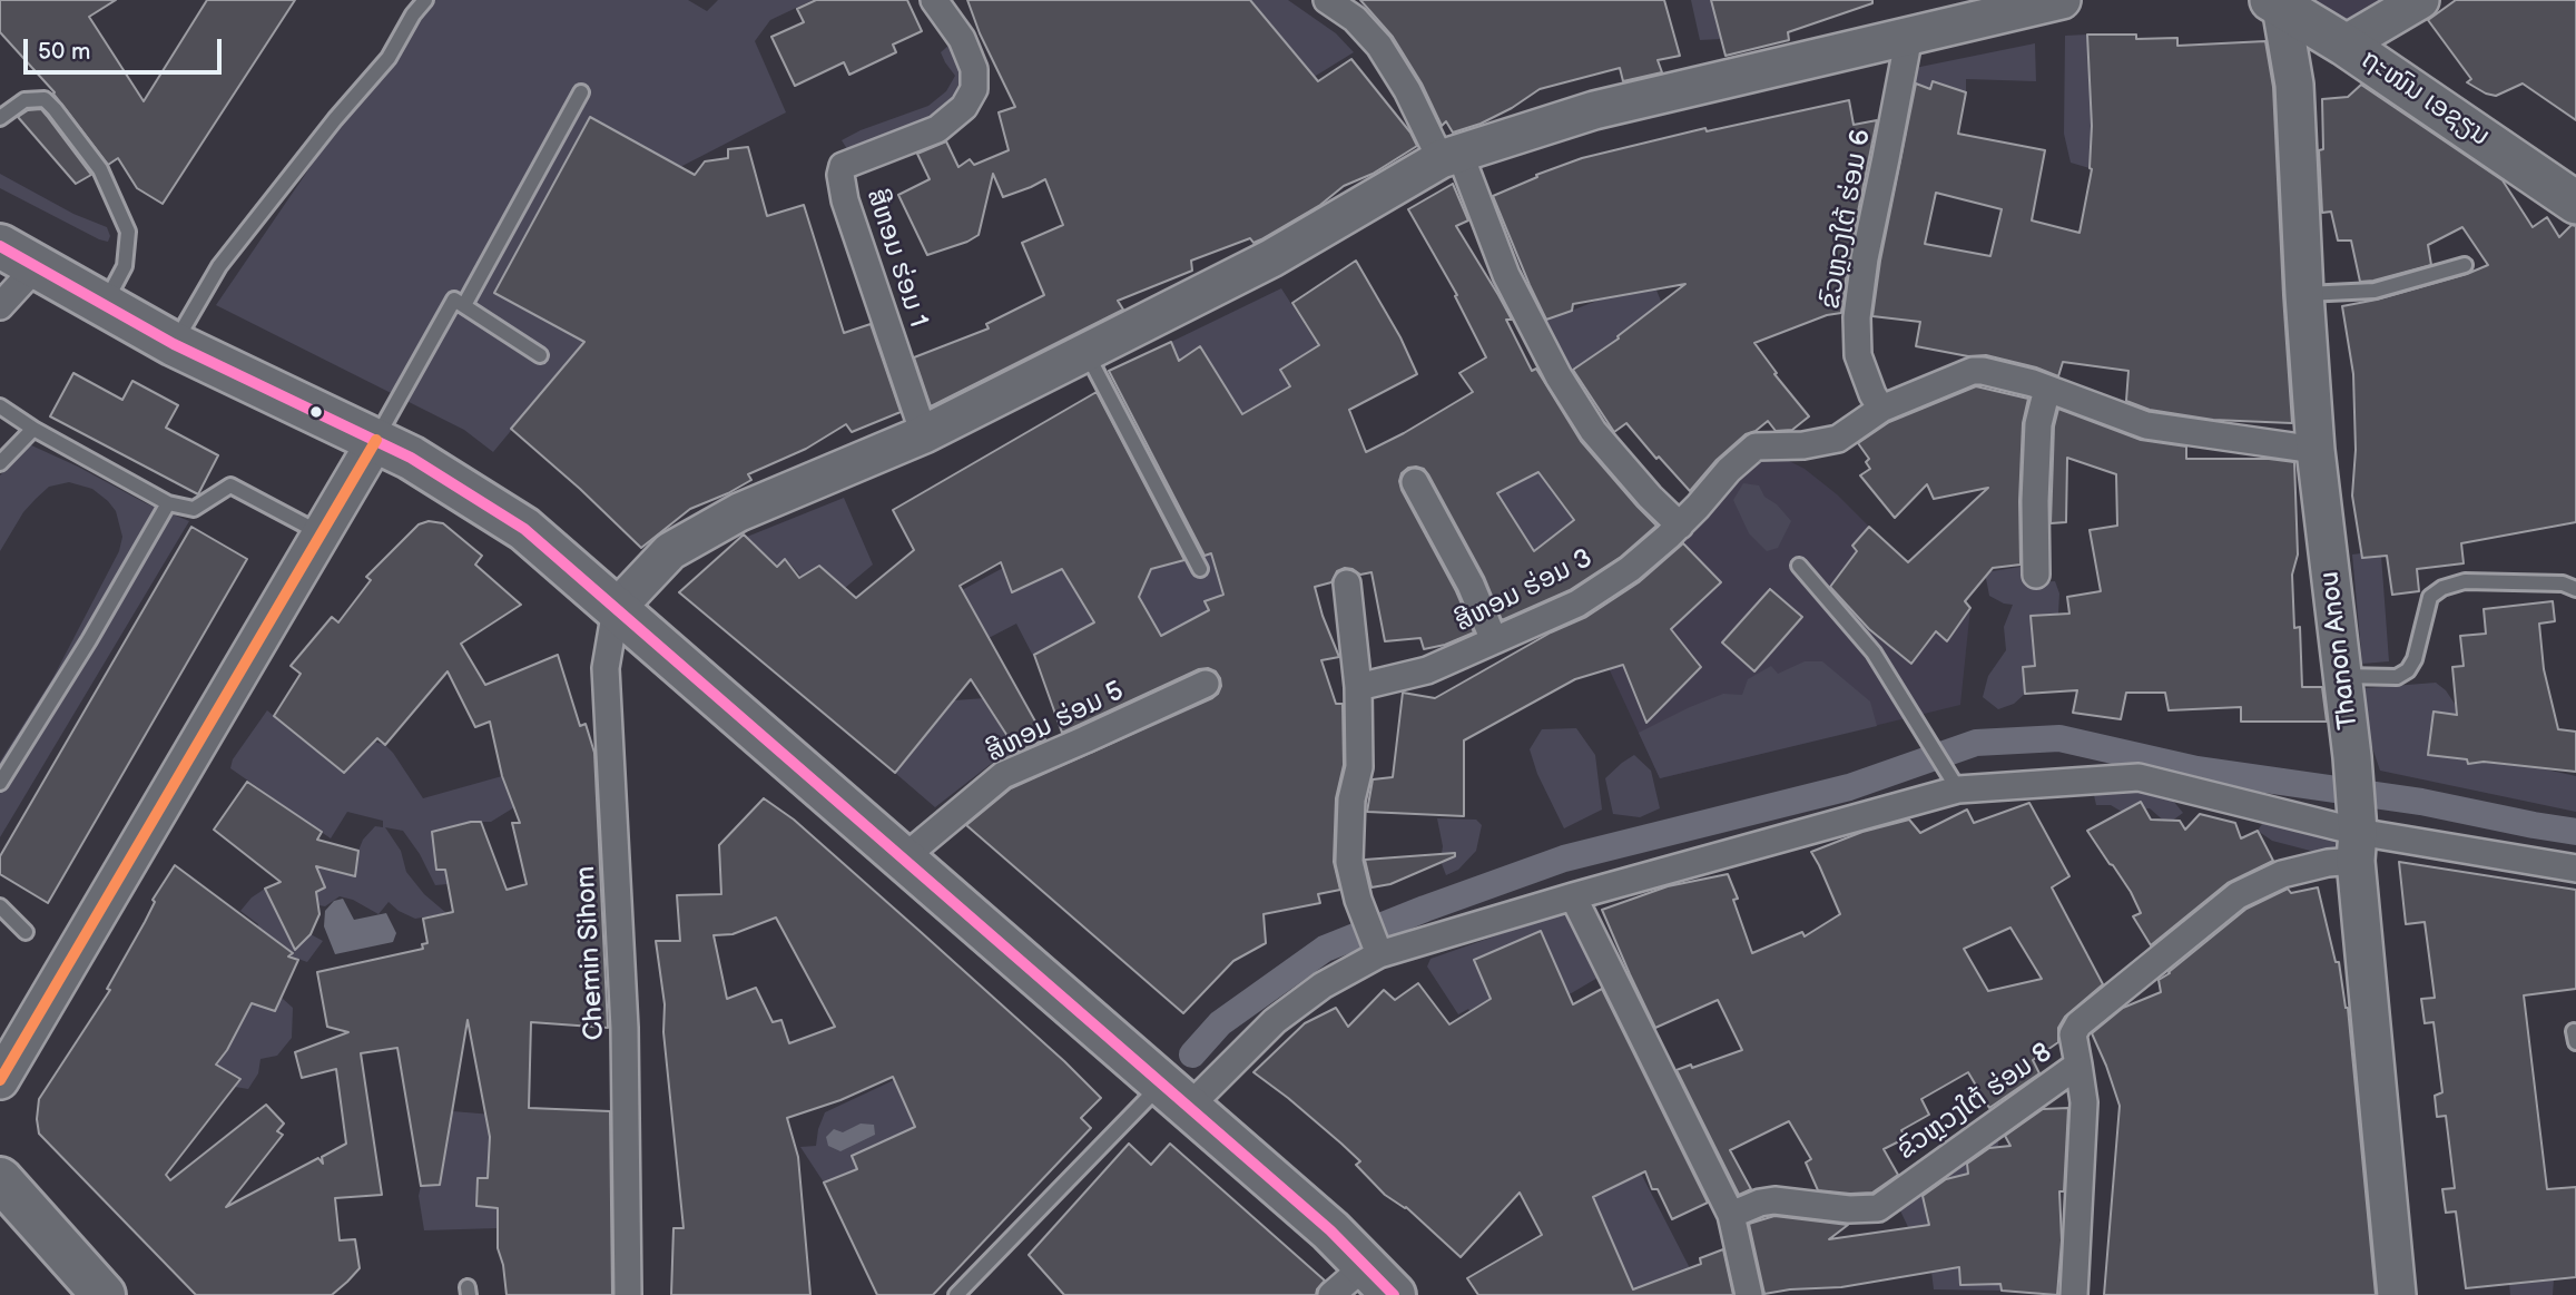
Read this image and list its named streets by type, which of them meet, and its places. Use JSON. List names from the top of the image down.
{
  "streets": {
    "main road": ["ຖະໜົນ ເອຊຽນ"],
    "street": [
      "ຂົວຫຼວງໃຕ້ ຮ່ອມ 6",
      "ສີຫອມ ຮ່ອມ 1",
      "ສີຫອມ ຮ່ອມ 3",
      "Thanon Anou",
      "ສີຫອມ ຮ່ອມ 5",
      "Chemin Sihom",
      "ຂົວຫຼວງໃຕ້ ຮ່ອມ 8"
    ]
  },
  "crossings": [
    ["ຖະໜົນ ເອຊຽນ", "Thanon Anou"],
    ["ຂົວຫຼວງໃຕ້ ຮ່ອມ 6", "ສີຫອມ ຮ່ອມ 3"],
    ["ສີຫອມ ຮ່ອມ 3", "Thanon Anou"],
    ["Thanon Anou", "ຂົວຫຼວງໃຕ້ ຮ່ອມ 8"]
  ],
  "scale_bar": "50 m"
}
